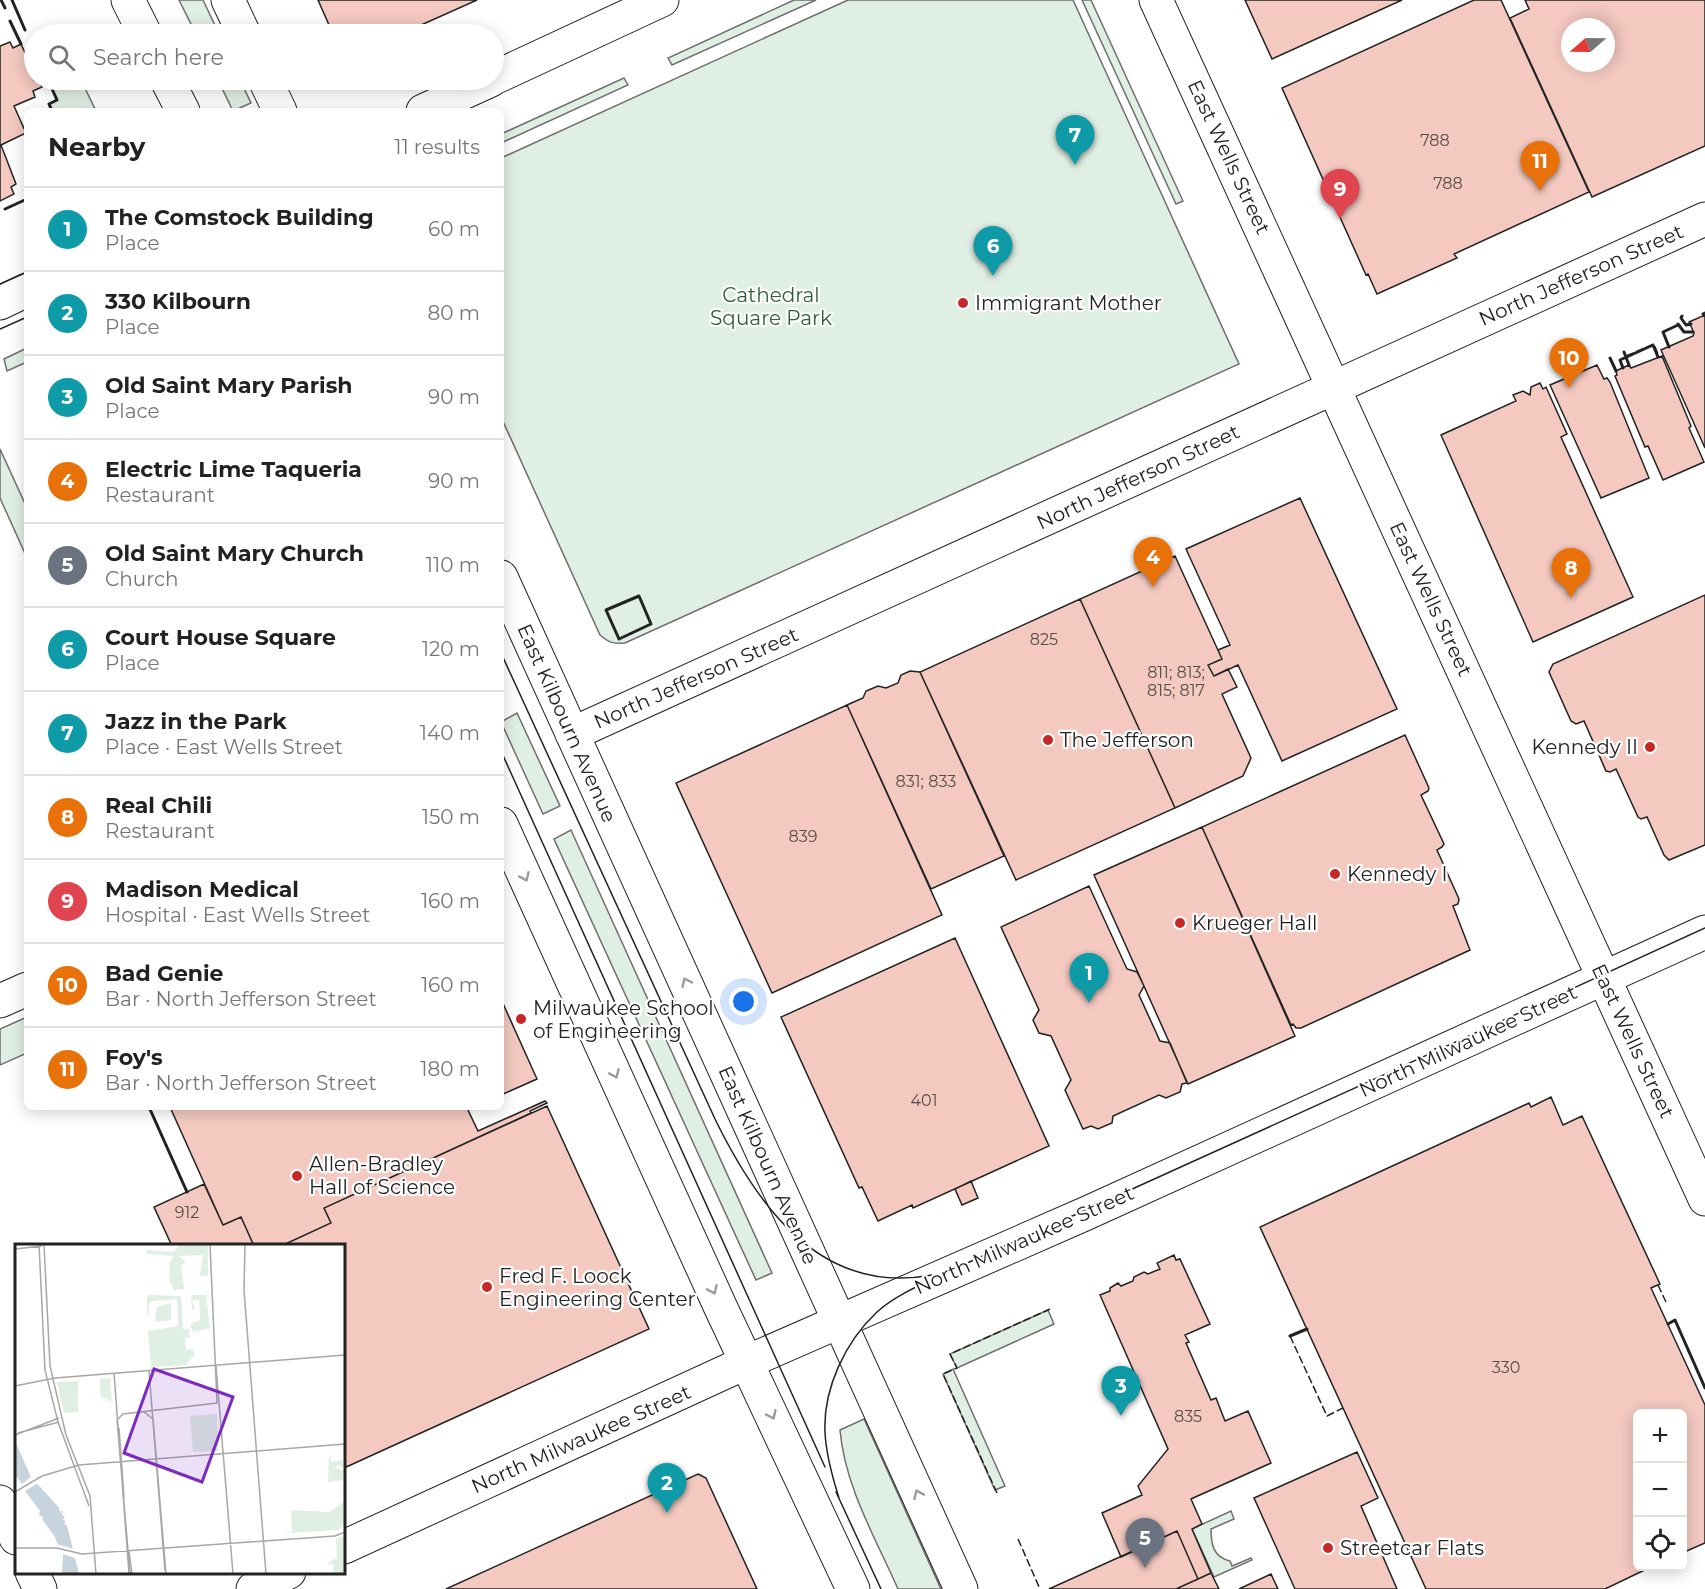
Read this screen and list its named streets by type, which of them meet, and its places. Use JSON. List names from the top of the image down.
{
  "streets": {
    "street": [
      "East Wells Street",
      "North Jefferson Street",
      "East Kilbourn Avenue",
      "North Milwaukee Street"
    ]
  },
  "crossings": [
    ["East Wells Street", "North Jefferson Street"],
    ["East Wells Street", "North Milwaukee Street"],
    ["North Jefferson Street", "East Kilbourn Avenue"],
    ["East Kilbourn Avenue", "North Milwaukee Street"]
  ],
  "parks": ["Cathedral Square Park"],
  "places": [
    "Immigrant Mother",
    "The Jefferson",
    "Kennedy II",
    "Kennedy I",
    "Krueger Hall",
    "Milwaukee School of Engineering",
    "Allen-Bradley Hall of Science",
    "Fred F. Loock Engineering Center",
    "Streetcar Flats"
  ],
  "house_numbers": [
    "788",
    "788",
    "825",
    "811; 813; 815; 817",
    "831; 833",
    "839",
    "401",
    "912",
    "330",
    "835"
  ],
  "north": "left",
  "page": {
    "search": "Search here",
    "heading": ["Nearby", "11 results"],
    "pins": [
      "7",
      "11",
      "9",
      "6",
      "10",
      "4",
      "8",
      "1",
      "3",
      "2",
      "5"
    ],
    "list": [
      {
        "mark": "1",
        "name": "The Comstock Building",
        "note": "Place",
        "value": "60 m"
      },
      {
        "mark": "2",
        "name": "330 Kilbourn",
        "note": "Place",
        "value": "80 m"
      },
      {
        "mark": "3",
        "name": "Old Saint Mary Parish",
        "note": "Place",
        "value": "90 m"
      },
      {
        "mark": "4",
        "name": "Electric Lime Taqueria",
        "note": "Restaurant",
        "value": "90 m"
      },
      {
        "mark": "5",
        "name": "Old Saint Mary Church",
        "note": "Church",
        "value": "110 m"
      },
      {
        "mark": "6",
        "name": "Court House Square",
        "note": "Place",
        "value": "120 m"
      },
      {
        "mark": "7",
        "name": "Jazz in the Park",
        "note": "Place · East Wells Street",
        "value": "140 m"
      },
      {
        "mark": "8",
        "name": "Real Chili",
        "note": "Restaurant",
        "value": "150 m"
      },
      {
        "mark": "9",
        "name": "Madison Medical",
        "note": "Hospital · East Wells Street",
        "value": "160 m"
      },
      {
        "mark": "10",
        "name": "Bad Genie",
        "note": "Bar · North Jefferson Street",
        "value": "160 m"
      },
      {
        "mark": "11",
        "name": "Foy's",
        "note": "Bar · North Jefferson Street",
        "value": "180 m"
      }
    ],
    "map_buttons": ["+", "−"]
  }
}
